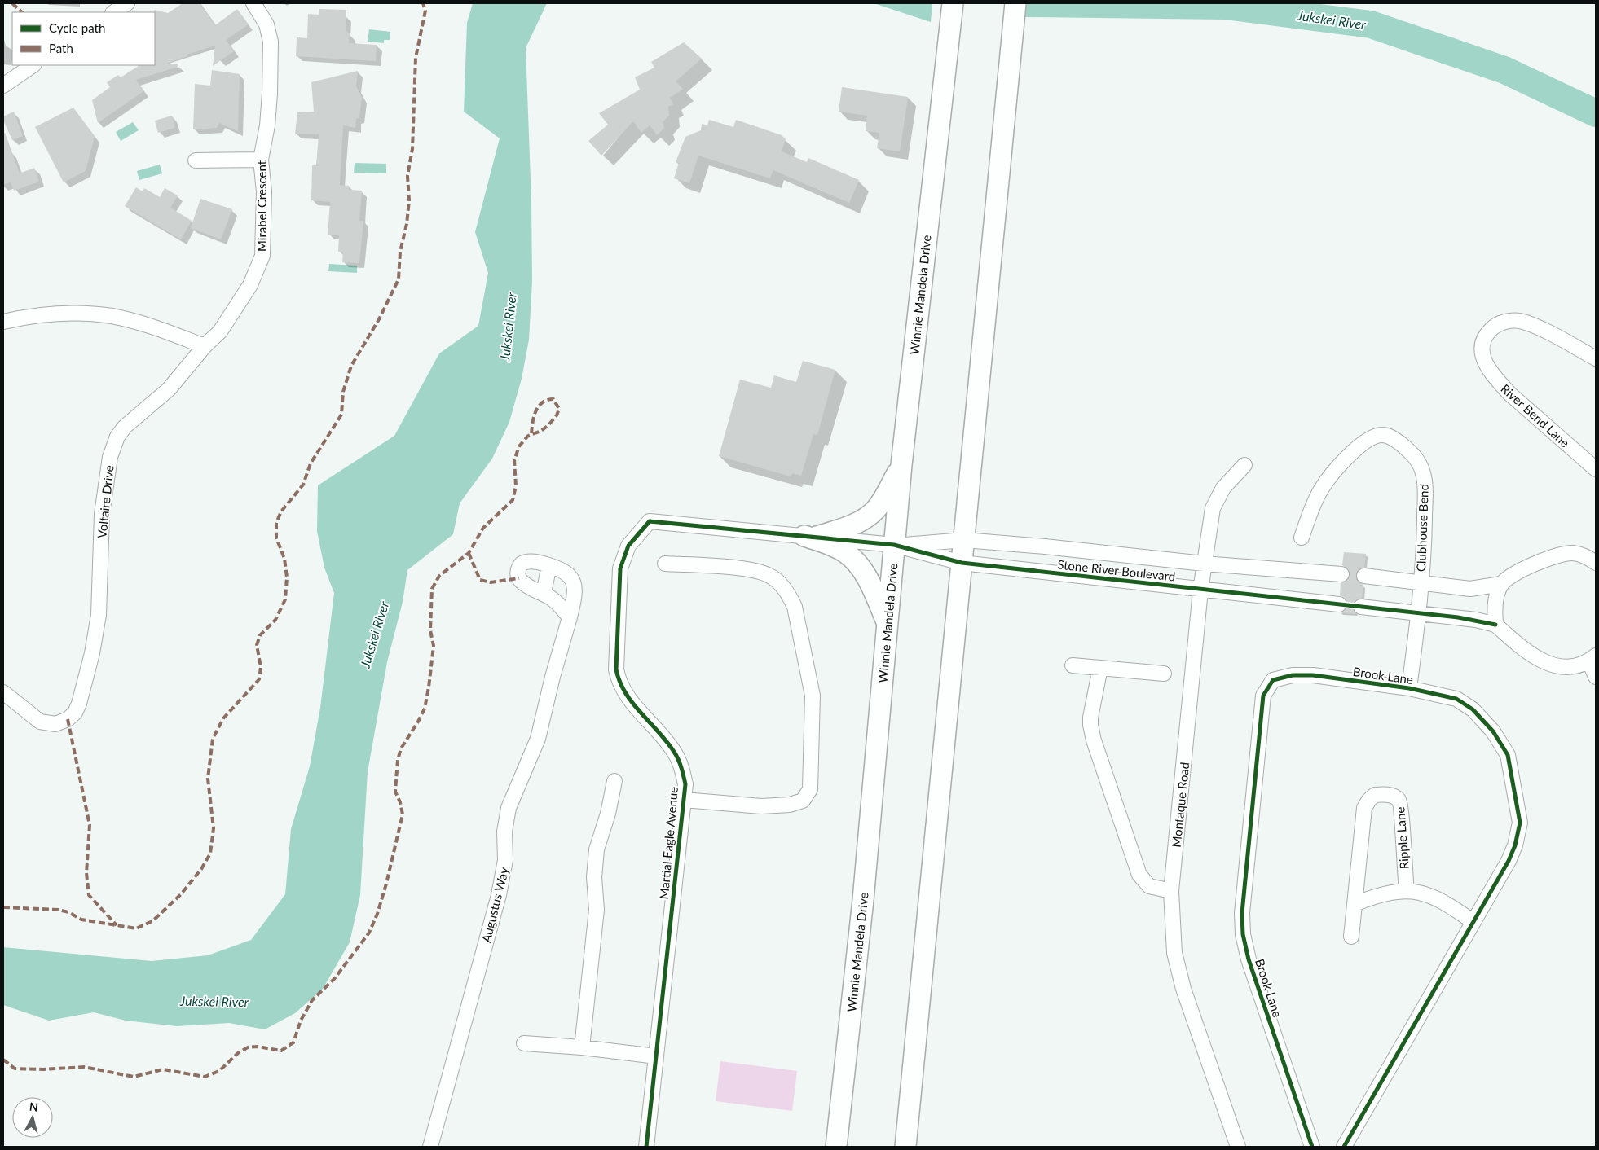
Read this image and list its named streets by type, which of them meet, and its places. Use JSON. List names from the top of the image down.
{
  "streets": {
    "main road": ["Winnie Mandela Drive"],
    "street": [
      "Mirabel Crescent",
      "River Bend Lane",
      "Voltaire Drive",
      "Clubhouse Bend",
      "Stone River Boulevard",
      "Brook Lane",
      "Montaque Road",
      "Ripple Lane",
      "Martial Eagle Avenue",
      "Augustus Way"
    ]
  },
  "crossings": [
    ["Mirabel Crescent", "Voltaire Drive"],
    ["Winnie Mandela Drive", "Stone River Boulevard"],
    ["Clubhouse Bend", "Brook Lane"],
    ["Stone River Boulevard", "Montaque Road"]
  ],
  "water": ["Jukskei River"],
  "legend": ["Cycle path", "Path"],
  "north": "top"
}
